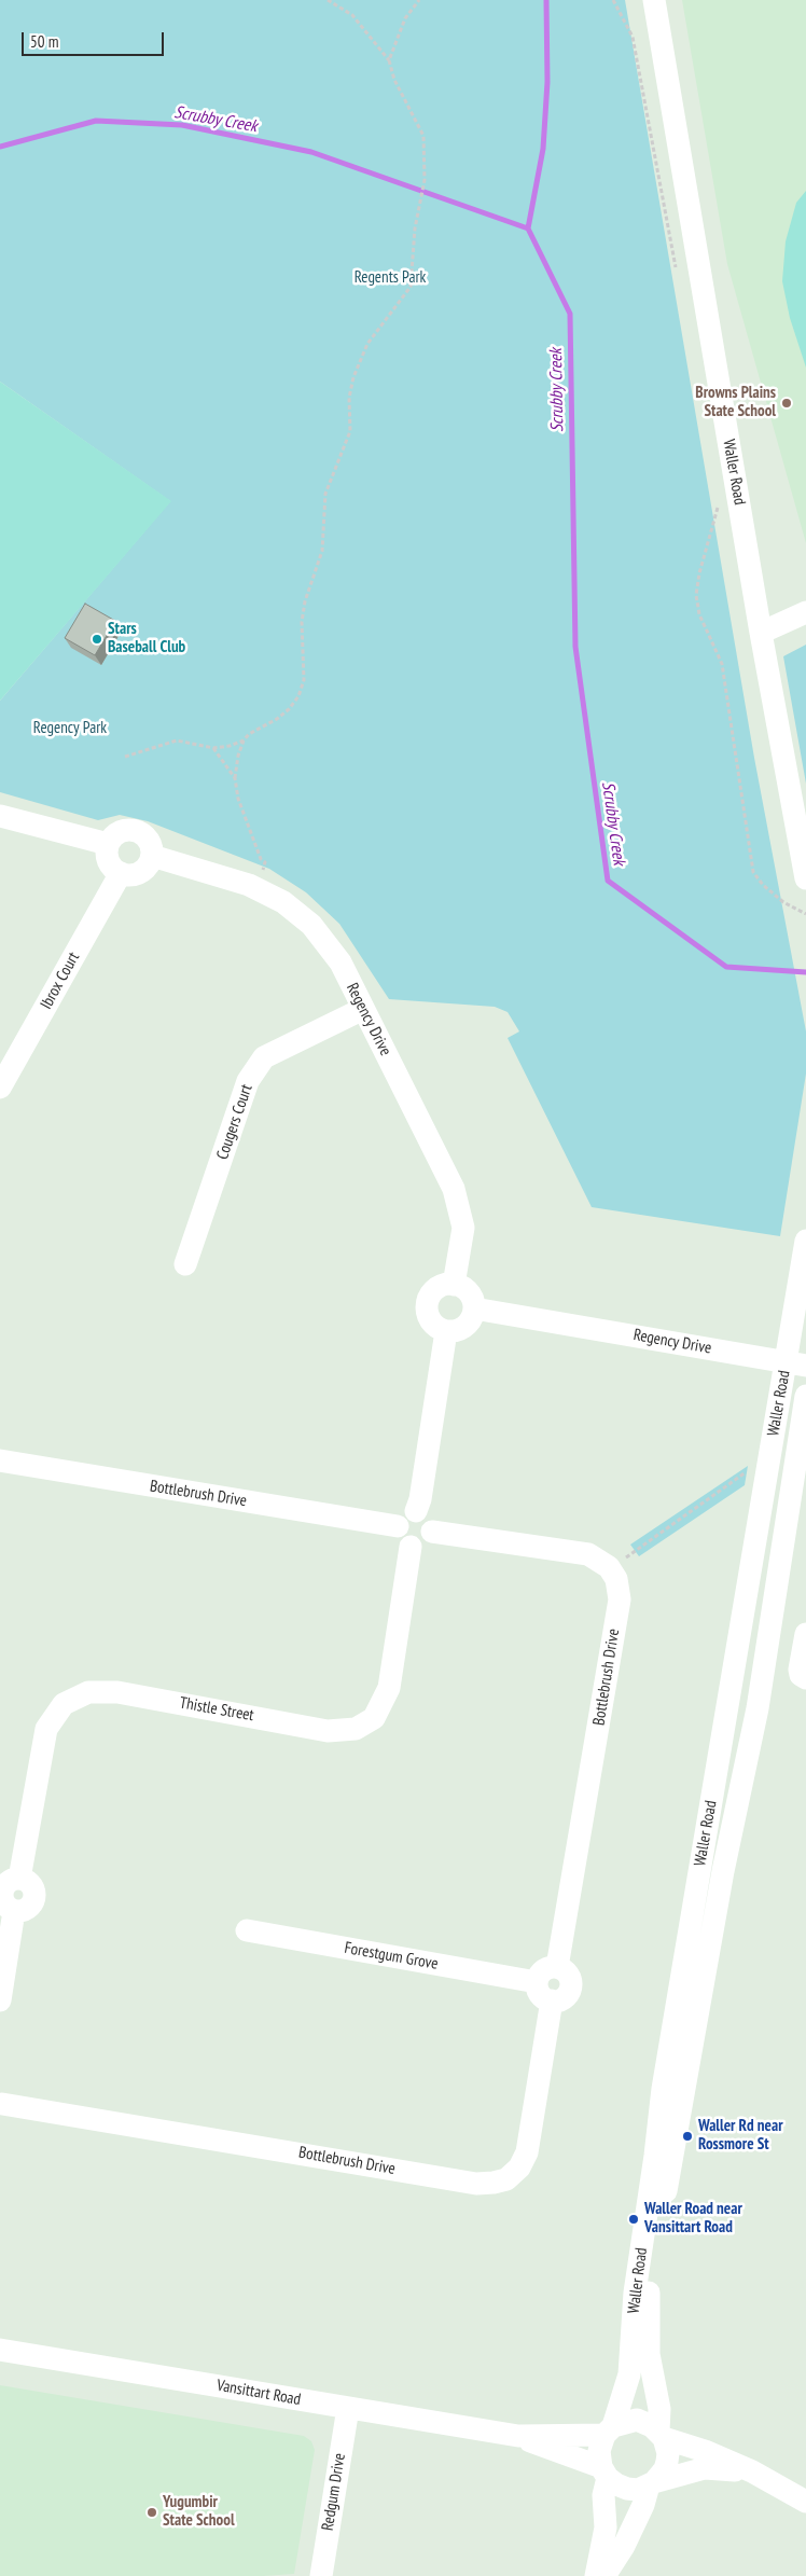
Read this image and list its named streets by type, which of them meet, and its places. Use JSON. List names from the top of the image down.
{
  "streets": {
    "street": [
      "Waller Road",
      "Ibrox Court",
      "Regency Drive",
      "Cougers Court",
      "Bottlebrush Drive",
      "Thistle Street",
      "Forestgum Grove",
      "Vansittart Road",
      "Redgum Drive"
    ]
  },
  "crossings": [
    ["Waller Road", "Regency Drive"],
    ["Waller Road", "Vansittart Road"],
    ["Ibrox Court", "Regency Drive"],
    ["Regency Drive", "Cougers Court"],
    ["Bottlebrush Drive", "Thistle Street"],
    ["Bottlebrush Drive", "Forestgum Grove"],
    ["Vansittart Road", "Redgum Drive"]
  ],
  "water": ["Scrubby Creek"],
  "parks": ["Regents Park", "Regency Park"],
  "places": [
    "Browns Plains State School",
    "Stars Baseball Club",
    "Waller Rd near Rossmore St",
    "Waller Road near Vansittart Road",
    "Yugumbir State School"
  ],
  "scale_bar": "50 m"
}
